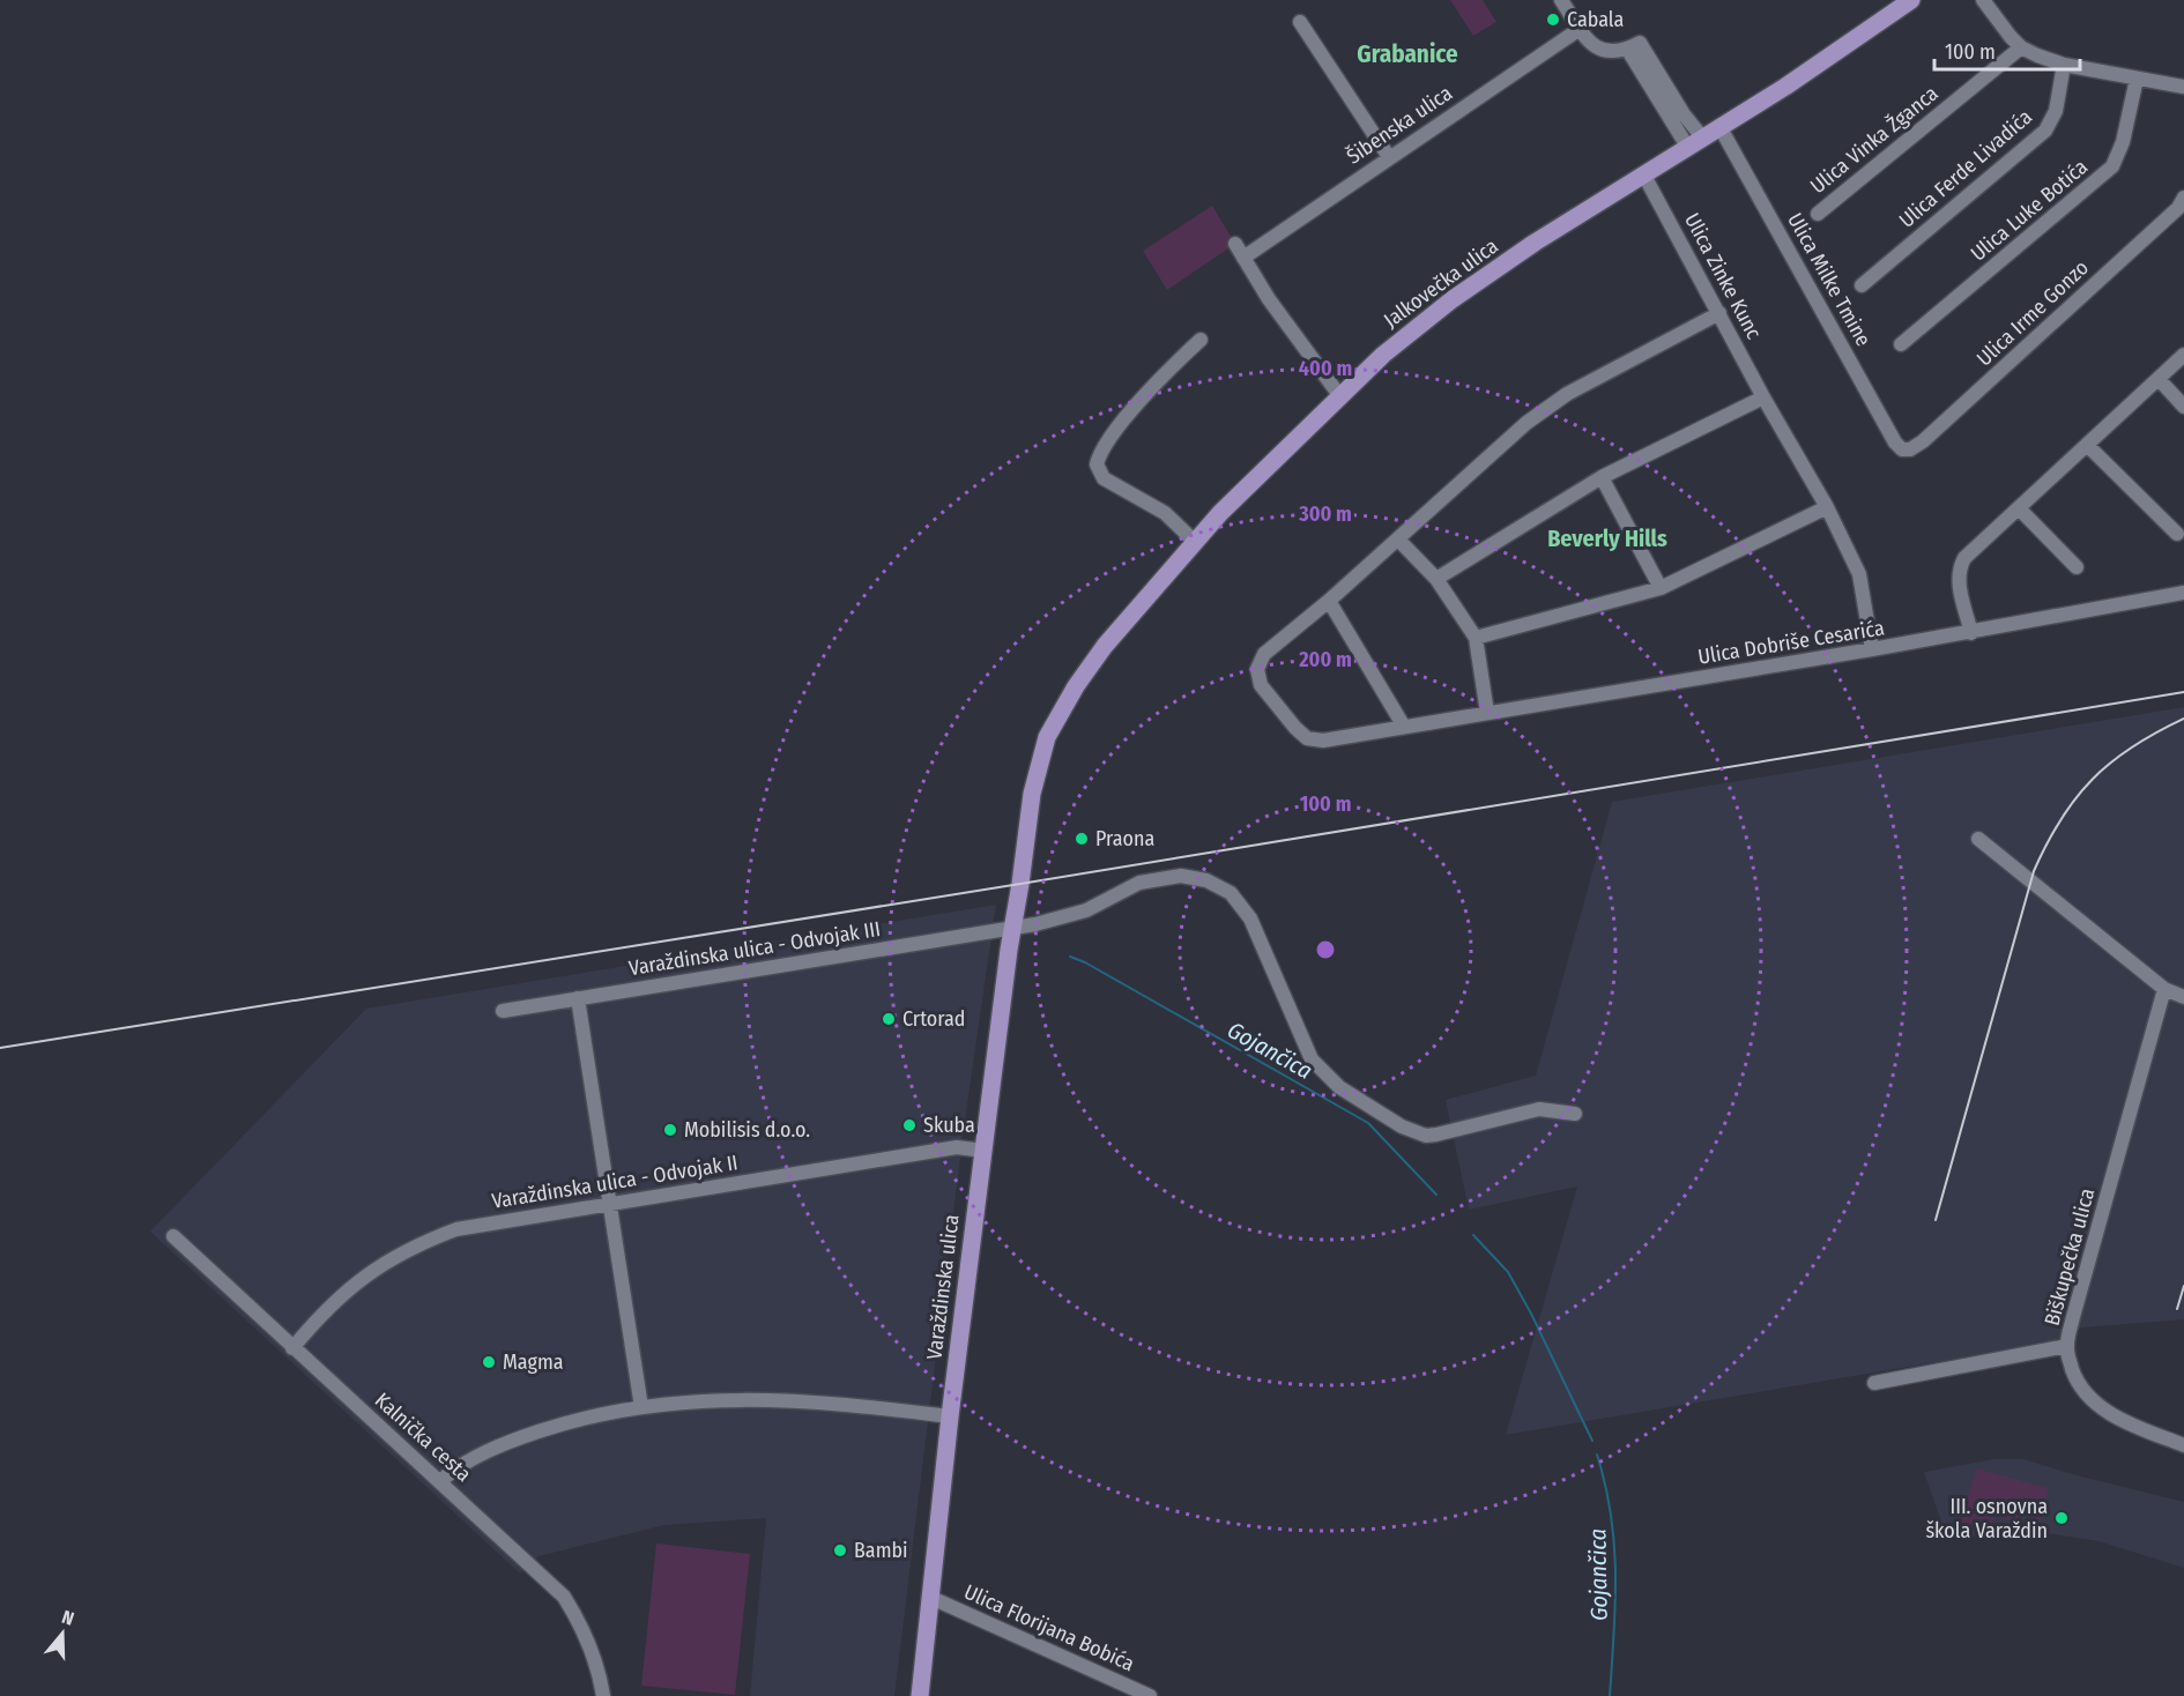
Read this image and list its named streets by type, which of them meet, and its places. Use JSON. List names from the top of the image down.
{
  "streets": {
    "main road": ["Jalkovečka ulica", "Varaždinska ulica"],
    "street": [
      "Šibenska ulica",
      "Ulica Vinka Žganca",
      "Ulica Ferde Livadića",
      "Ulica Luke Botića",
      "Ulica Zinke Kunc",
      "Ulica Milke Tmine",
      "Ulica Irme Gonzo",
      "Ulica Dobriše Cesarića",
      "Varaždinska ulica - Odvojak III",
      "Varaždinska ulica - Odvojak II",
      "Biškupečka ulica",
      "Kalnička cesta",
      "Ulica Florijana Bobića"
    ]
  },
  "crossings": [
    ["Ulica Zinke Kunc", "Jalkovečka ulica"],
    ["Ulica Zinke Kunc", "Ulica Dobriše Cesarića"],
    ["Ulica Milke Tmine", "Jalkovečka ulica"],
    ["Ulica Milke Tmine", "Ulica Irme Gonzo"],
    ["Jalkovečka ulica", "Varaždinska ulica"],
    ["Varaždinska ulica - Odvojak III", "Varaždinska ulica"],
    ["Varaždinska ulica - Odvojak II", "Varaždinska ulica"],
    ["Varaždinska ulica - Odvojak II", "Kalnička cesta"],
    ["Varaždinska ulica", "Ulica Florijana Bobića"]
  ],
  "districts": ["Grabanice", "Beverly Hills"],
  "water": ["Gojančica"],
  "places": [
    "Cabala",
    "Praona",
    "Crtorad",
    "Skuba",
    "Mobilisis d.o.o.",
    "Magma",
    "III. osnovna škola Varaždin",
    "Bambi"
  ],
  "scale_bar": "100 m",
  "north": "top",
  "rings": [
    "400 m",
    "300 m",
    "200 m",
    "100 m"
  ]
}
